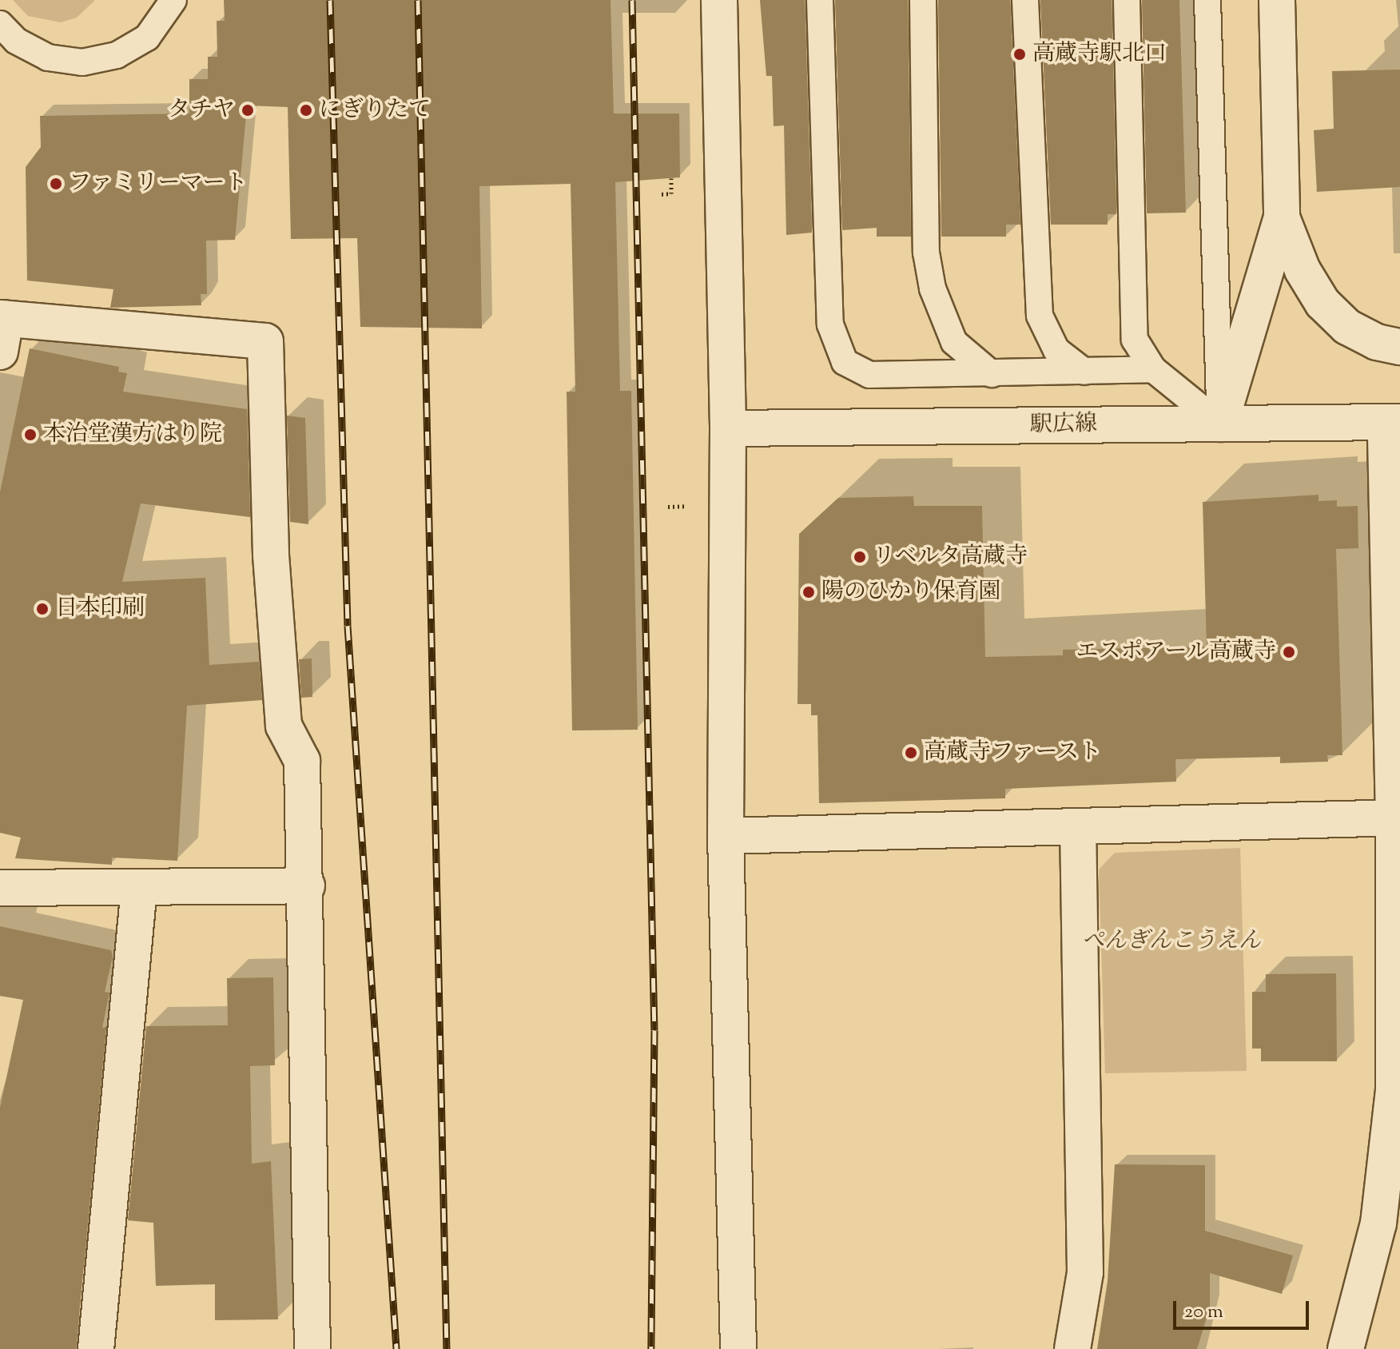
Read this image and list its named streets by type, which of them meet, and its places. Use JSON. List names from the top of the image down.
{
  "streets": {
    "street": ["駅広線"]
  },
  "parks": ["ぺんぎんこうえん"],
  "places": [
    "高蔵寺駅北口",
    "タチヤ",
    "にぎりたて",
    "ファミリーマート",
    "本治堂漢方はり院",
    "リベルタ高蔵寺",
    "陽のひかり保育園",
    "日本印刷",
    "エスポアール高蔵寺",
    "高蔵寺ファースト"
  ],
  "scale_bar": "20 m"
}
